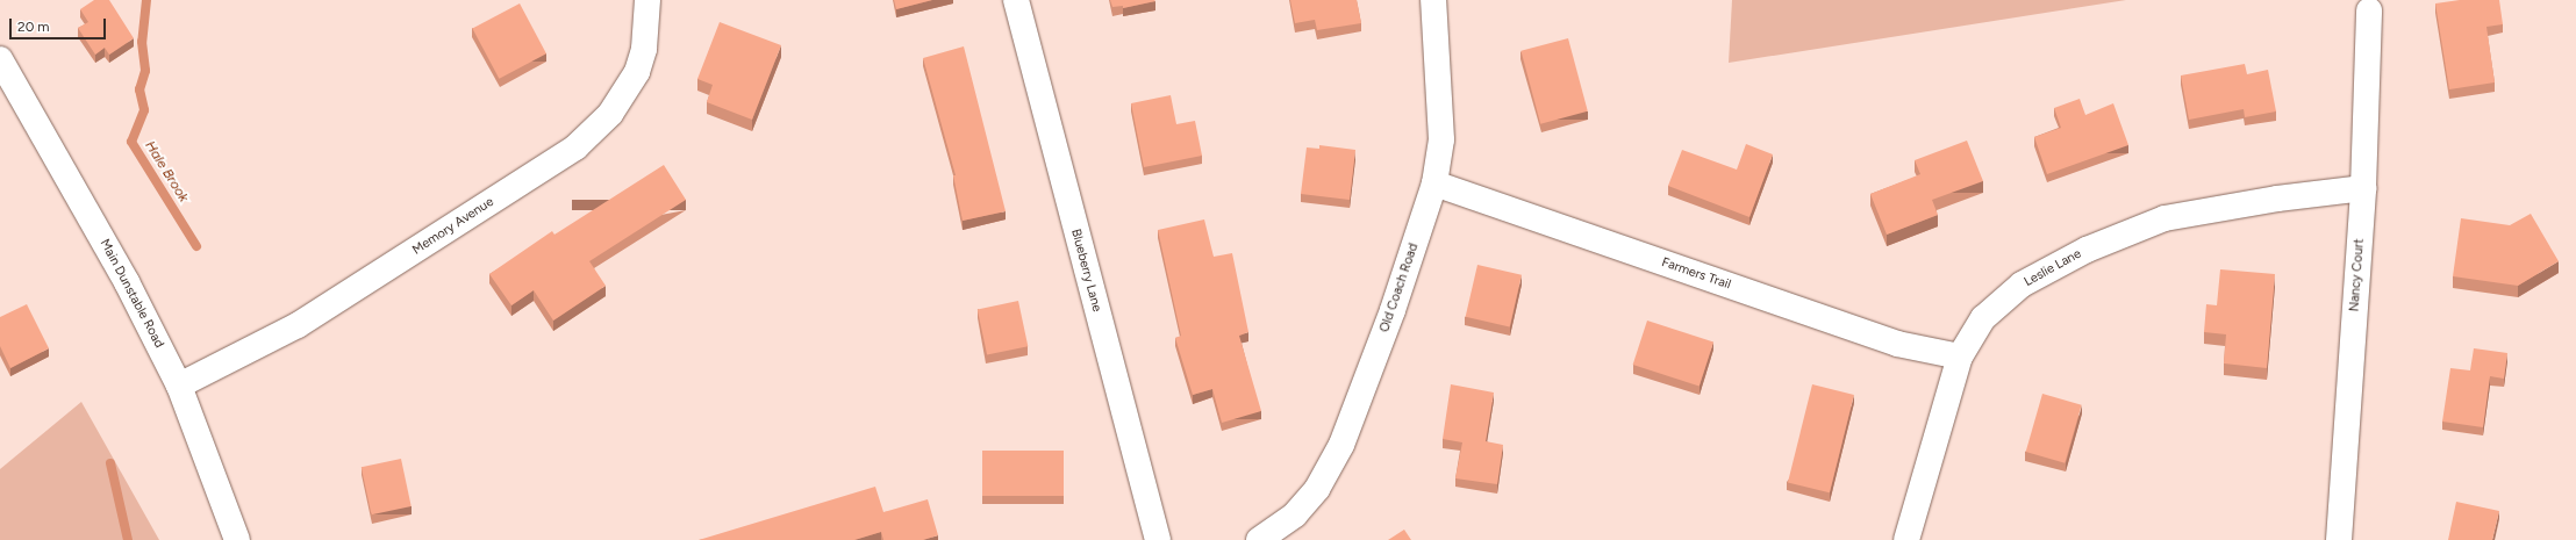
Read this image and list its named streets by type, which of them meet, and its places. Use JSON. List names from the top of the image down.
{
  "streets": {
    "street": [
      "Memory Avenue",
      "Leslie Lane",
      "Blueberry Lane",
      "Farmers Trail",
      "Nancy Court",
      "Old Coach Road",
      "Main Dunstable Road"
    ]
  },
  "crossings": [
    ["Memory Avenue", "Main Dunstable Road"],
    ["Leslie Lane", "Farmers Trail"],
    ["Leslie Lane", "Nancy Court"],
    ["Farmers Trail", "Old Coach Road"]
  ],
  "water": ["Hale Brook"],
  "scale_bar": "20 m"
}
